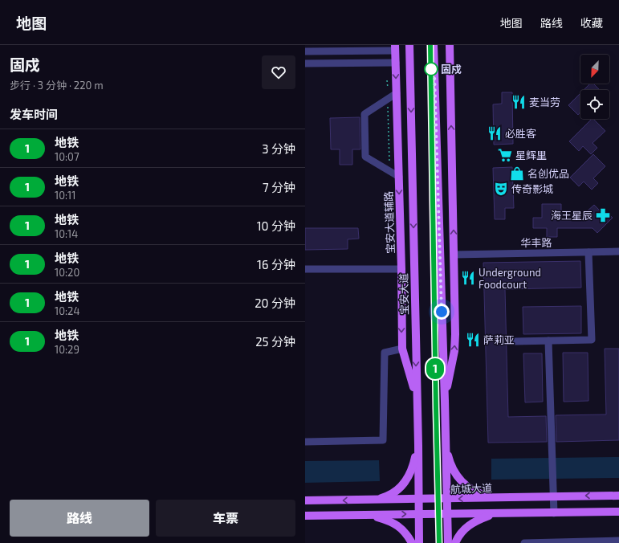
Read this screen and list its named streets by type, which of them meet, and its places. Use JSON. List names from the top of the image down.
{
  "streets": {
    "main road": ["宝安大道辅路", "宝安大道", "航城大道"],
    "street": ["华丰路"]
  },
  "crossings": [
    ["宝安大道辅路", "宝安大道"],
    ["宝安大道", "航城大道"]
  ],
  "places": {
    "other": ["固戍"],
    "restaurant": [
      "麦当劳",
      "必胜客",
      "Underground Foodcourt",
      "萨莉亚"
    ],
    "supermarket": ["星辉里"],
    "shop": ["名创优品"],
    "theatre": ["传奇影城"],
    "pharmacy": ["海王星辰"]
  },
  "lines": ["metro line 1"],
  "north": "bottom left",
  "page": {
    "header": "地图",
    "nav": ["地图", "路线", "收藏"],
    "heading": [
      ["固戍", "步行 · 3 分钟 · 220 m"],
      "发车时间"
    ],
    "on_map": "1",
    "list": [
      {
        "mark": "1",
        "name": "地铁",
        "note": "10:07",
        "value": "3 分钟"
      },
      {
        "mark": "1",
        "name": "地铁",
        "note": "10:11",
        "value": "7 分钟"
      },
      {
        "mark": "1",
        "name": "地铁",
        "note": "10:14",
        "value": "10 分钟"
      },
      {
        "mark": "1",
        "name": "地铁",
        "note": "10:20",
        "value": "16 分钟"
      },
      {
        "mark": "1",
        "name": "地铁",
        "note": "10:24",
        "value": "20 分钟"
      },
      {
        "mark": "1",
        "name": "地铁",
        "note": "10:29",
        "value": "25 分钟"
      }
    ],
    "buttons": ["路线", "车票"]
  }
}
